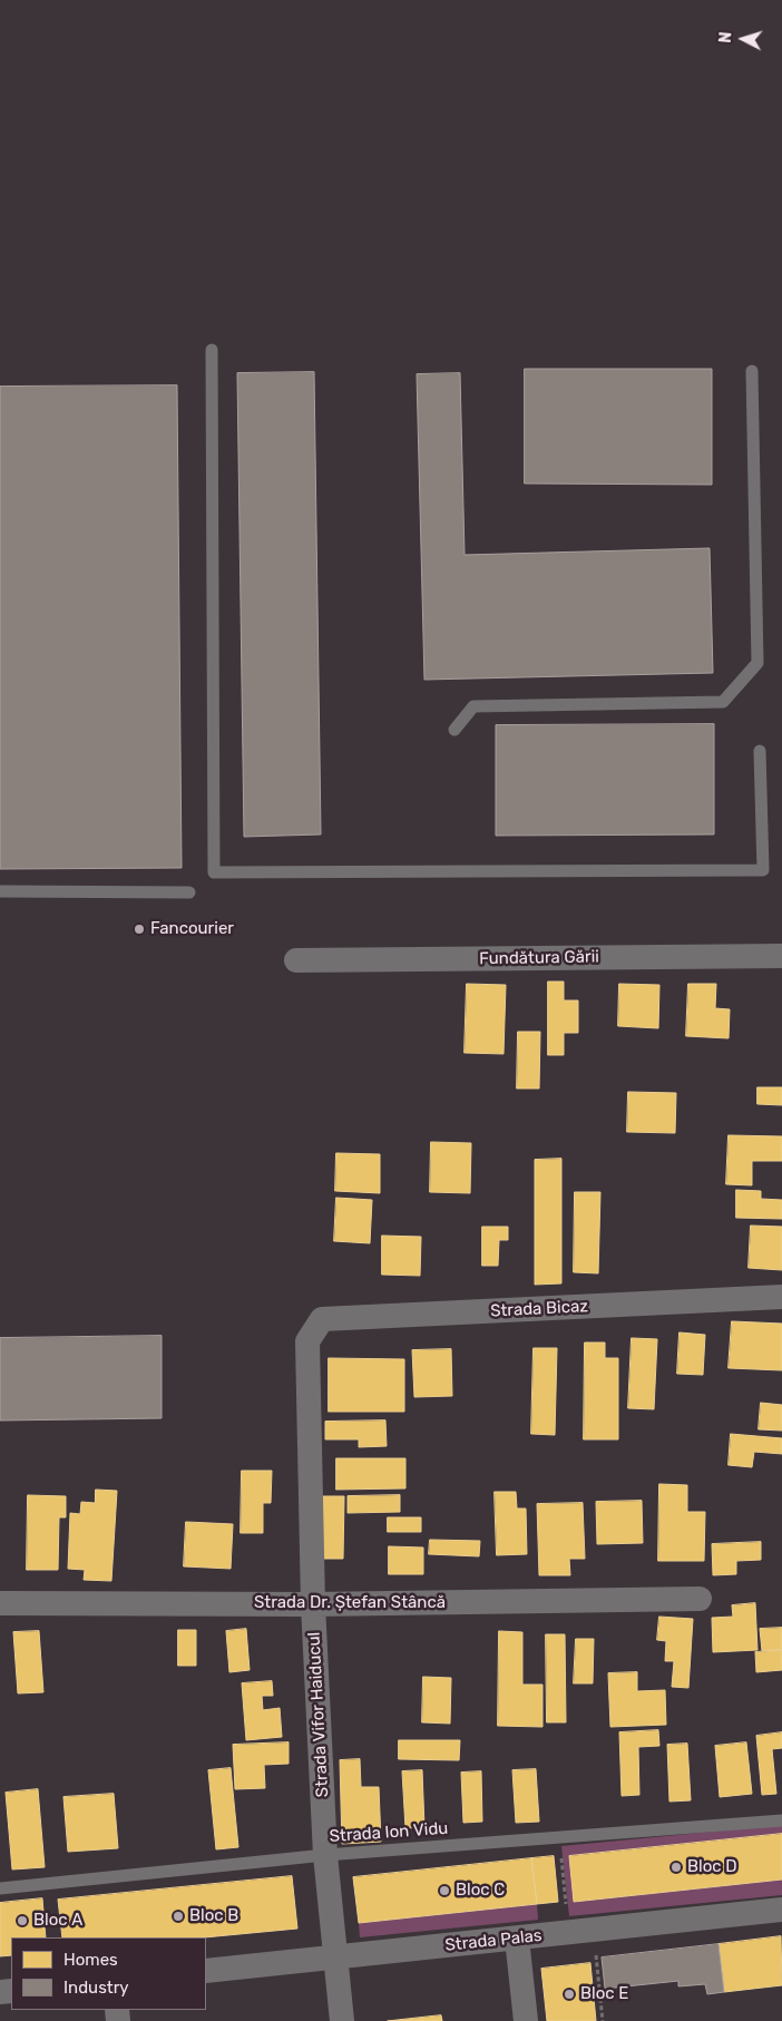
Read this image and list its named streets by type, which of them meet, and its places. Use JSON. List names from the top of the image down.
{
  "streets": {
    "street": [
      "Fundătura Gării",
      "Strada Bicaz",
      "Strada Dr. Ștefan Stâncă",
      "Strada Vifor Haiducul",
      "Strada Palas"
    ],
    "lane": ["Strada Ion Vidu"]
  },
  "crossings": [
    ["Strada Bicaz", "Strada Vifor Haiducul"],
    ["Strada Dr. Ștefan Stâncă", "Strada Vifor Haiducul"],
    ["Strada Vifor Haiducul", "Strada Ion Vidu"],
    ["Strada Vifor Haiducul", "Strada Palas"]
  ],
  "places": [
    "Fancourier",
    "Bloc D",
    "Bloc C",
    "Bloc B",
    "Bloc A",
    "Bloc E"
  ],
  "legend": ["Homes", "Industry"],
  "north": "left"
}
